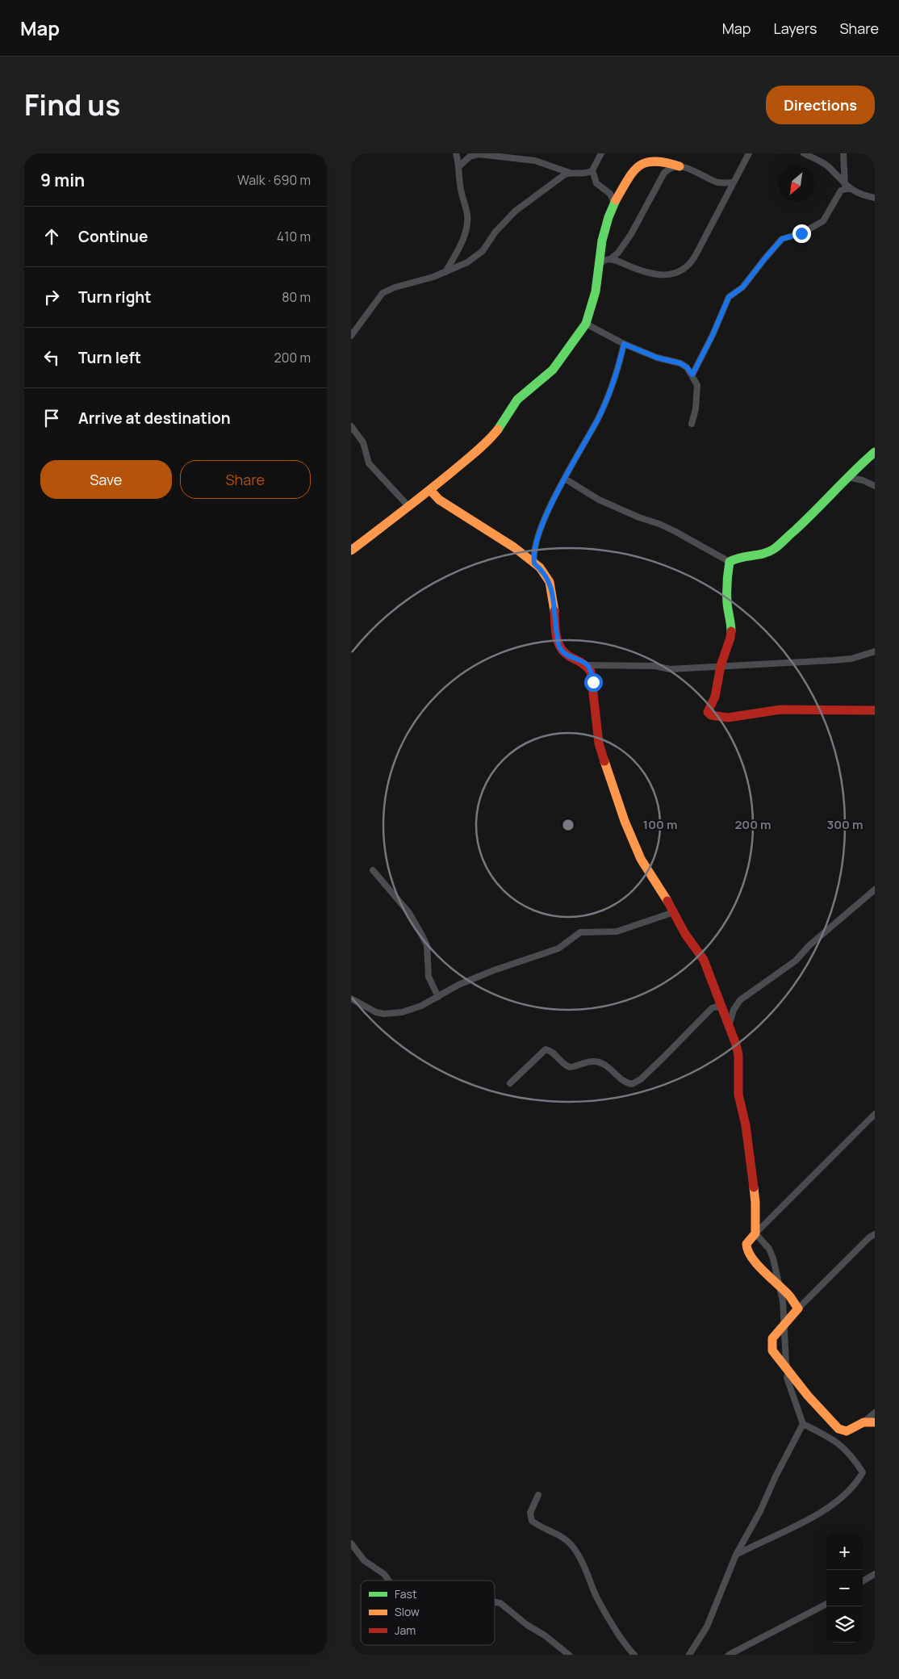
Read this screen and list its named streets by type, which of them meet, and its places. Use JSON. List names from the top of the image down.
{
  "legend": ["Fast", "Slow", "Jam"],
  "north": "bottom left",
  "page": {
    "header": "Map",
    "nav": ["Map", "Layers", "Share"],
    "title": "Find us",
    "buttons": [
      "Directions",
      ["Save", "Share"]
    ],
    "heading": ["9 min", "Walk · 690 m"],
    "list": [
      ["Continue", "410 m"],
      ["Turn right", "80 m"],
      ["Turn left", "200 m"],
      "Arrive at destination"
    ],
    "map_buttons": ["+", "−"]
  },
  "rings": ["100 m", "200 m", "300 m"]
}
